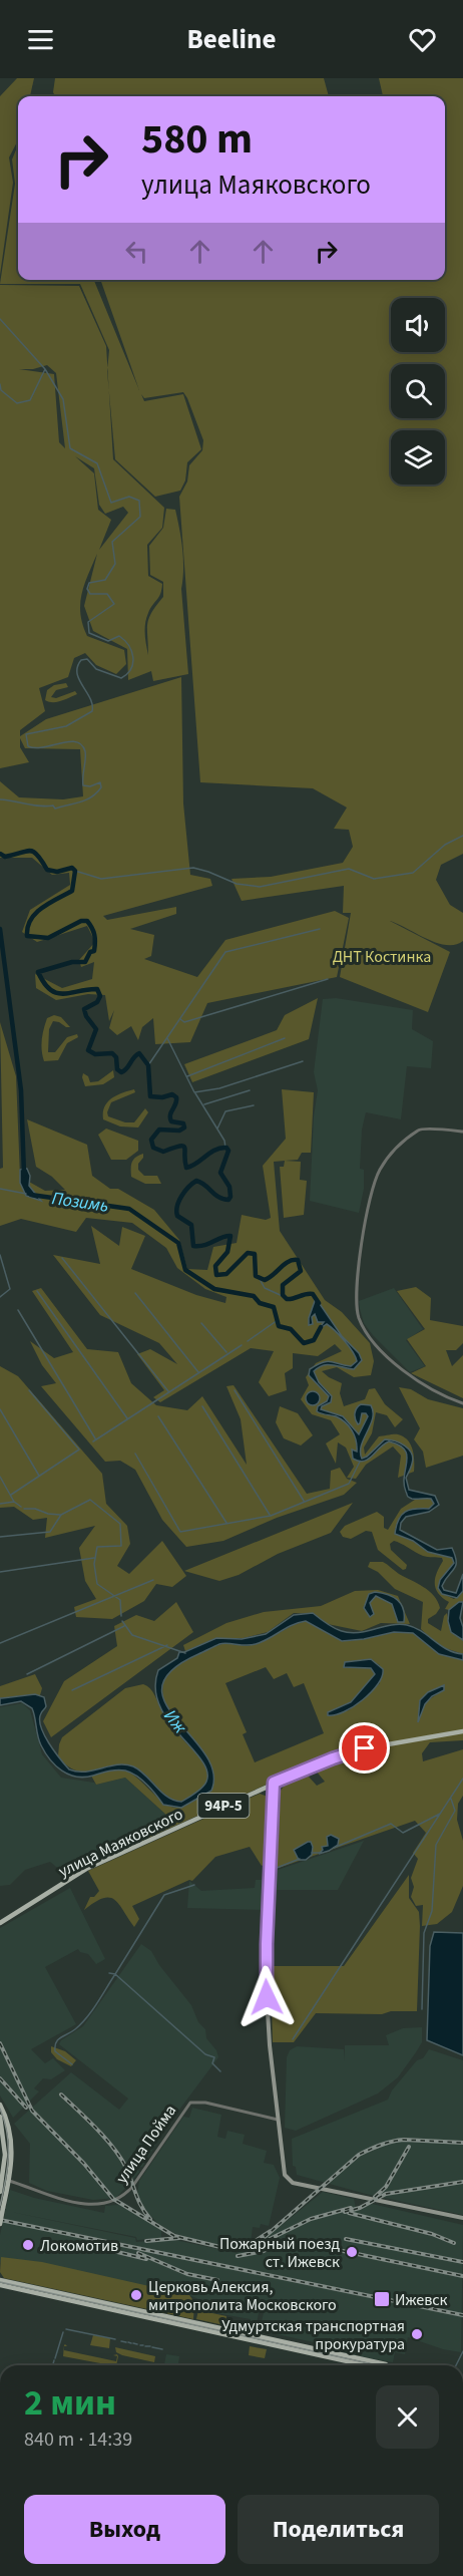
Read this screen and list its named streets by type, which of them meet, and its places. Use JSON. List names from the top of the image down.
{
  "streets": {
    "main road": ["94Р-5", "улица Маяковского"],
    "street": ["улица Пойма"]
  },
  "water": ["Позимь", "Иж"],
  "parks": ["ДНТ Костинка"],
  "places": {
    "other": [
      "Локомотив",
      "Пожарный поезд ст. Ижевск",
      "Церковь Алексия, митрополита Московского",
      "Удмуртская транспортная прокуратура"
    ],
    "transit": ["Ижевск"]
  },
  "page": {
    "header": "Beeline",
    "turn": ["580 m", "улица Маяковского"],
    "heading": ["2 мин", "840 m · 14:39"],
    "buttons": ["Выход", "Поделиться"]
  }
}
